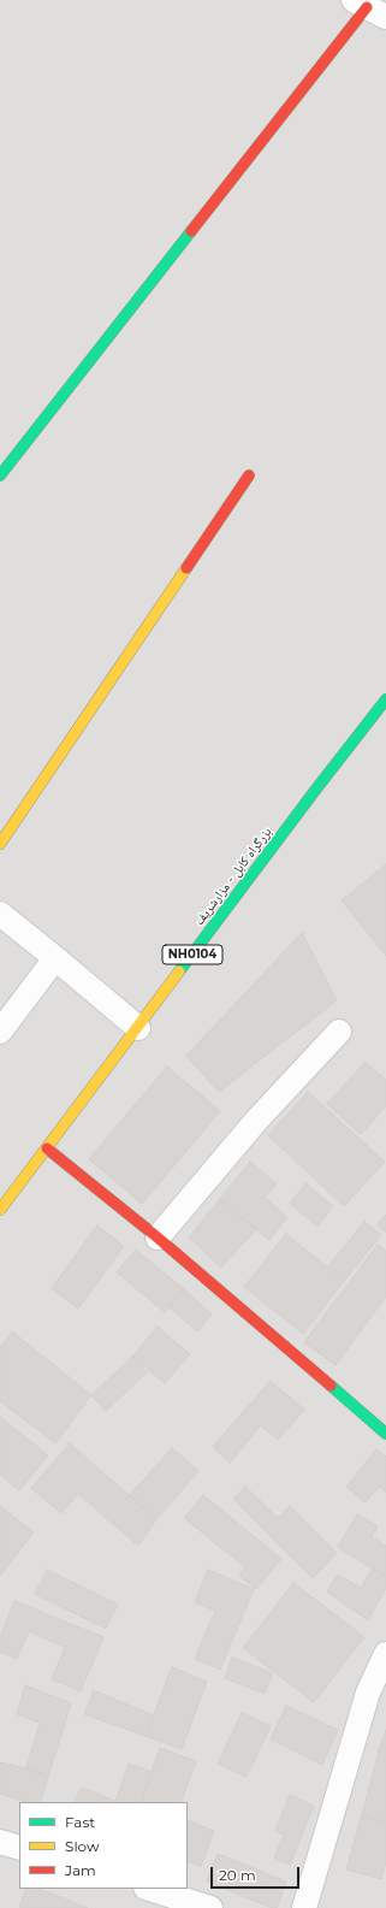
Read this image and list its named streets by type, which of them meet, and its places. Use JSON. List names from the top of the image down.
{
  "streets": {
    "main road": ["بزرگراه کابل - مزارشریف", "NH0104"]
  },
  "legend": ["Fast", "Slow", "Jam"],
  "scale_bar": "20 m"
}
